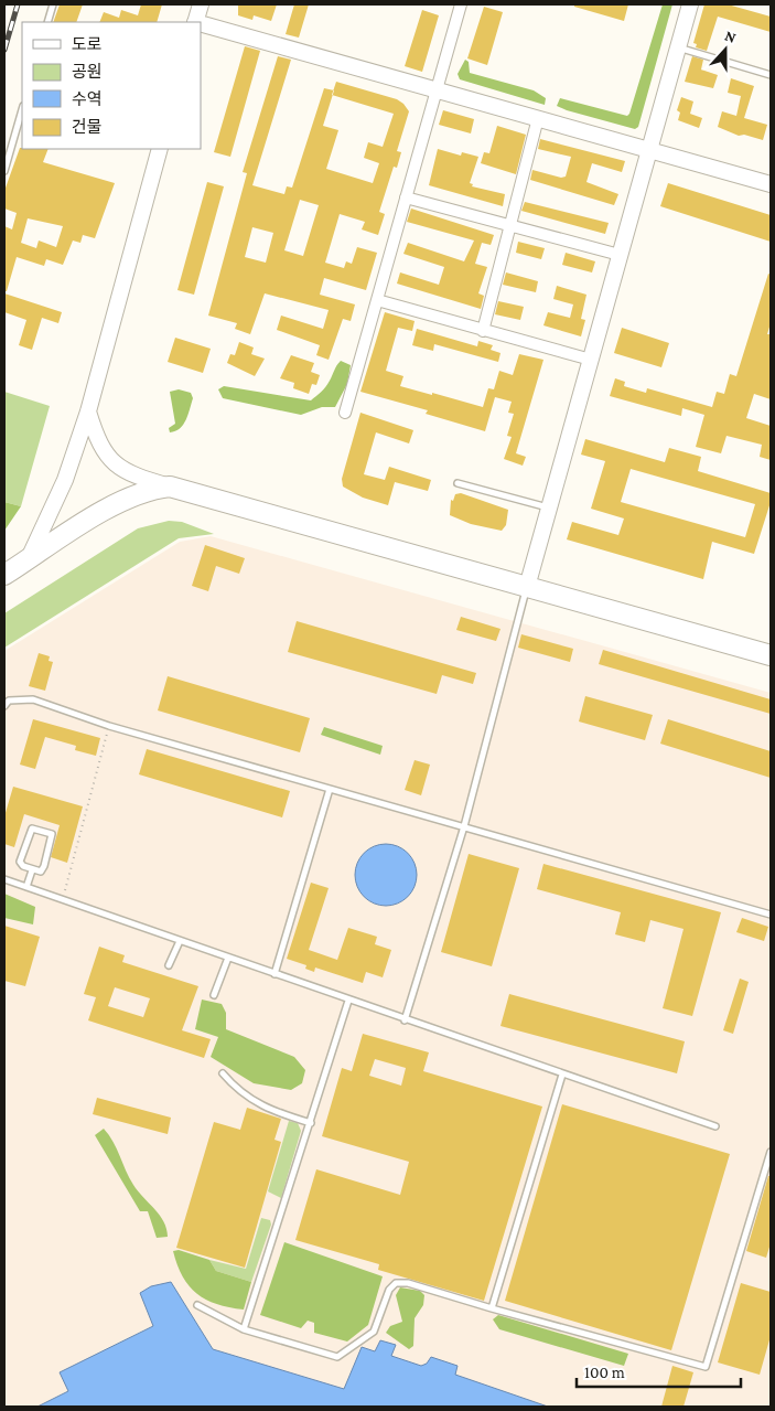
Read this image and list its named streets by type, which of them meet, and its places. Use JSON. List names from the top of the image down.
{
  "legend": [
    "도로",
    "공원",
    "수역",
    "건물"
  ],
  "scale_bar": "100 m",
  "north": "top"
}
